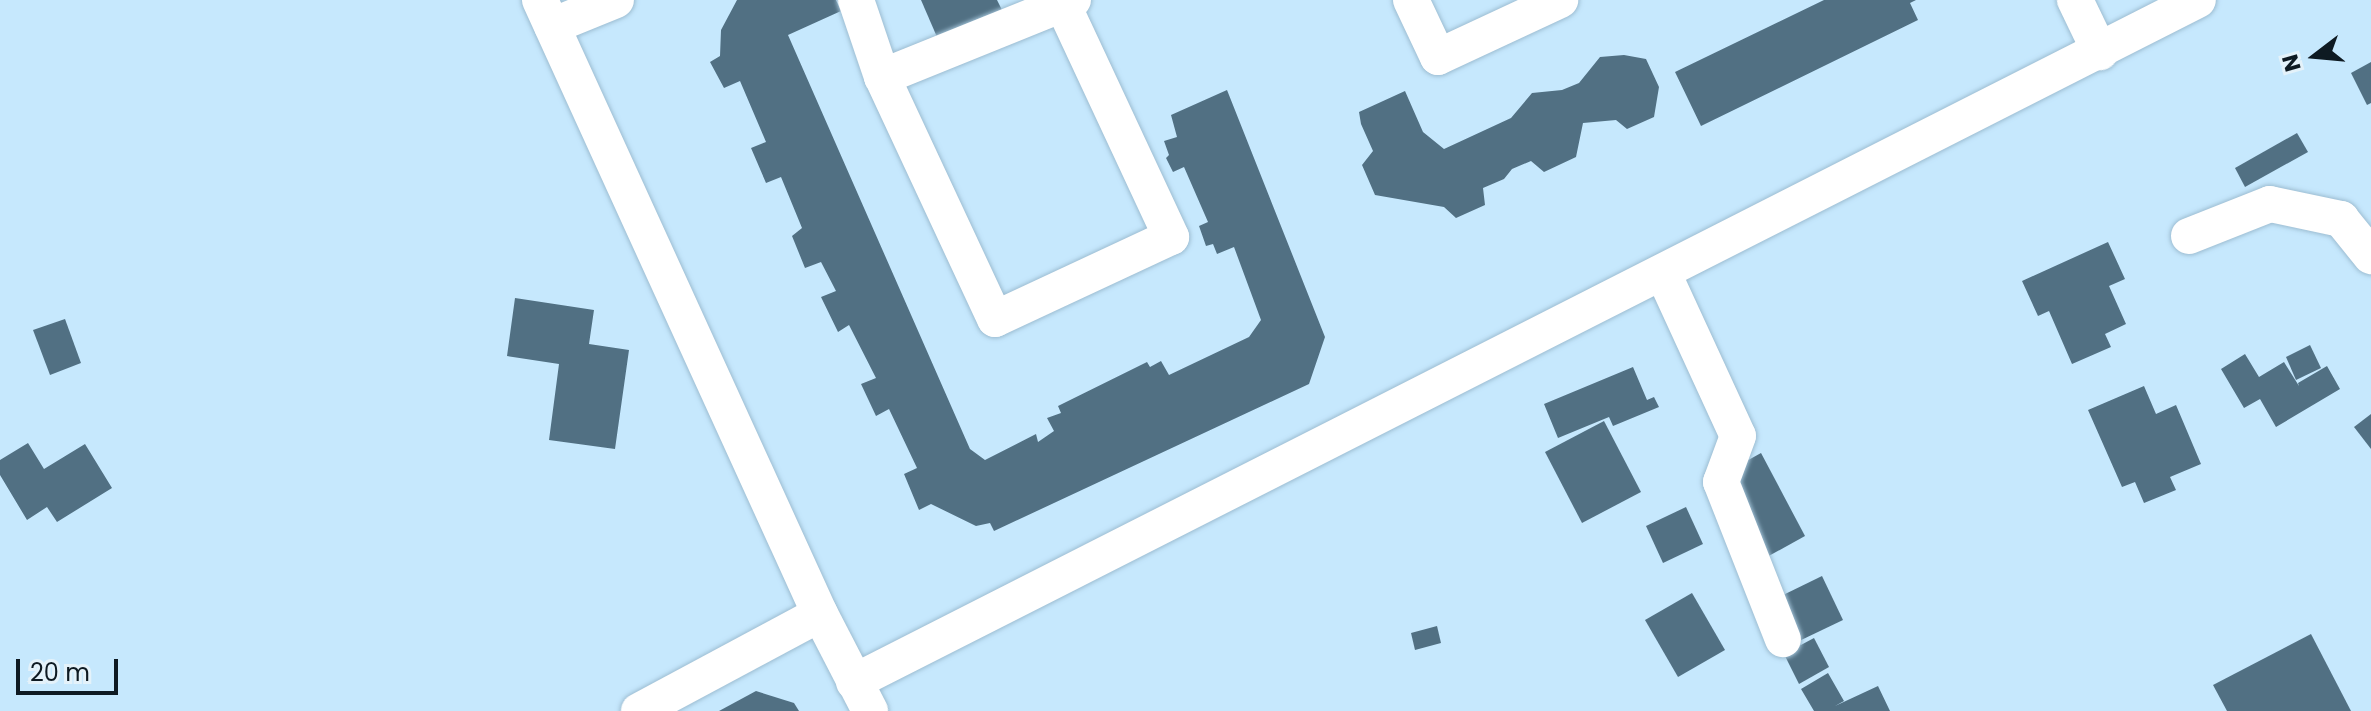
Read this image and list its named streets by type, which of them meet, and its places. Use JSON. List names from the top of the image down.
{
  "scale_bar": "20 m",
  "north": "left"
}
